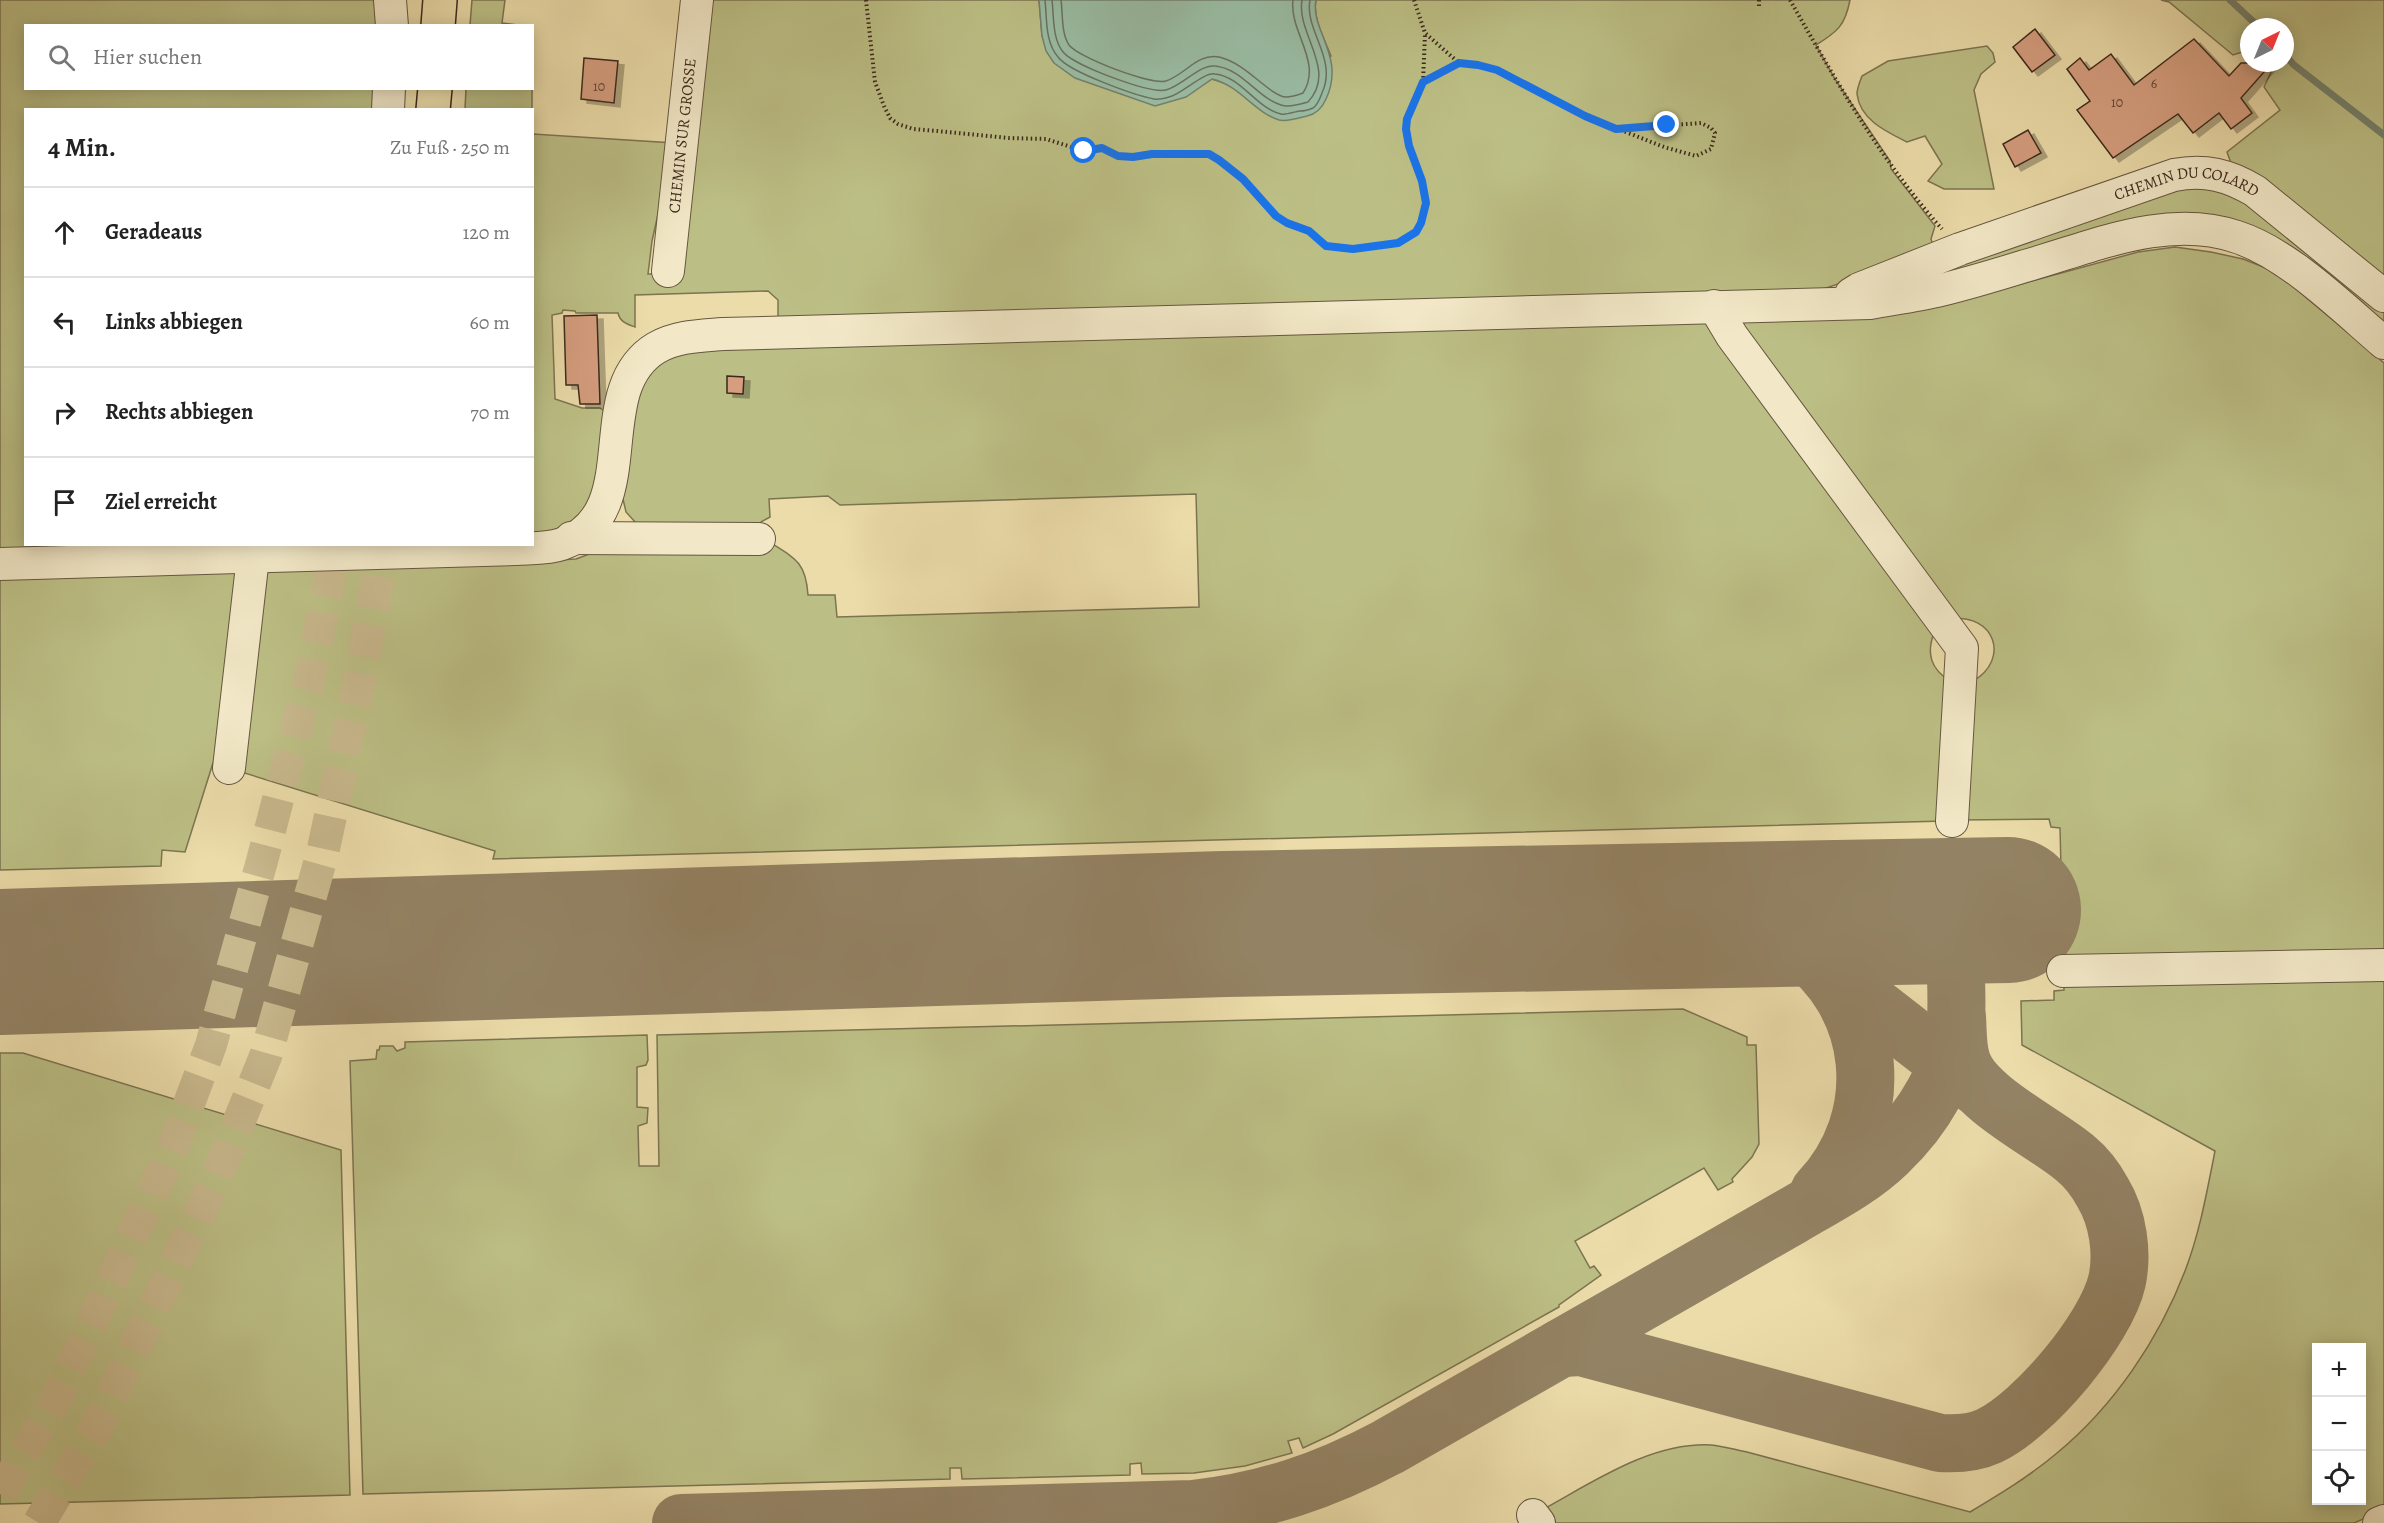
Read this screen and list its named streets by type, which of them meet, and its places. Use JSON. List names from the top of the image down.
{
  "streets": {
    "street": ["CHEMIN SUR GROSSE", "CHEMIN DU COLARD"]
  },
  "house_numbers": ["6", "10", "10"],
  "north": "top right",
  "page": {
    "search": "Hier suchen",
    "heading": ["4 Min.", "Zu Fuß · 250 m"],
    "list": [
      ["Geradeaus", "120 m"],
      ["Links abbiegen", "60 m"],
      ["Rechts abbiegen", "70 m"],
      "Ziel erreicht"
    ],
    "map_buttons": ["+", "−"]
  }
}
